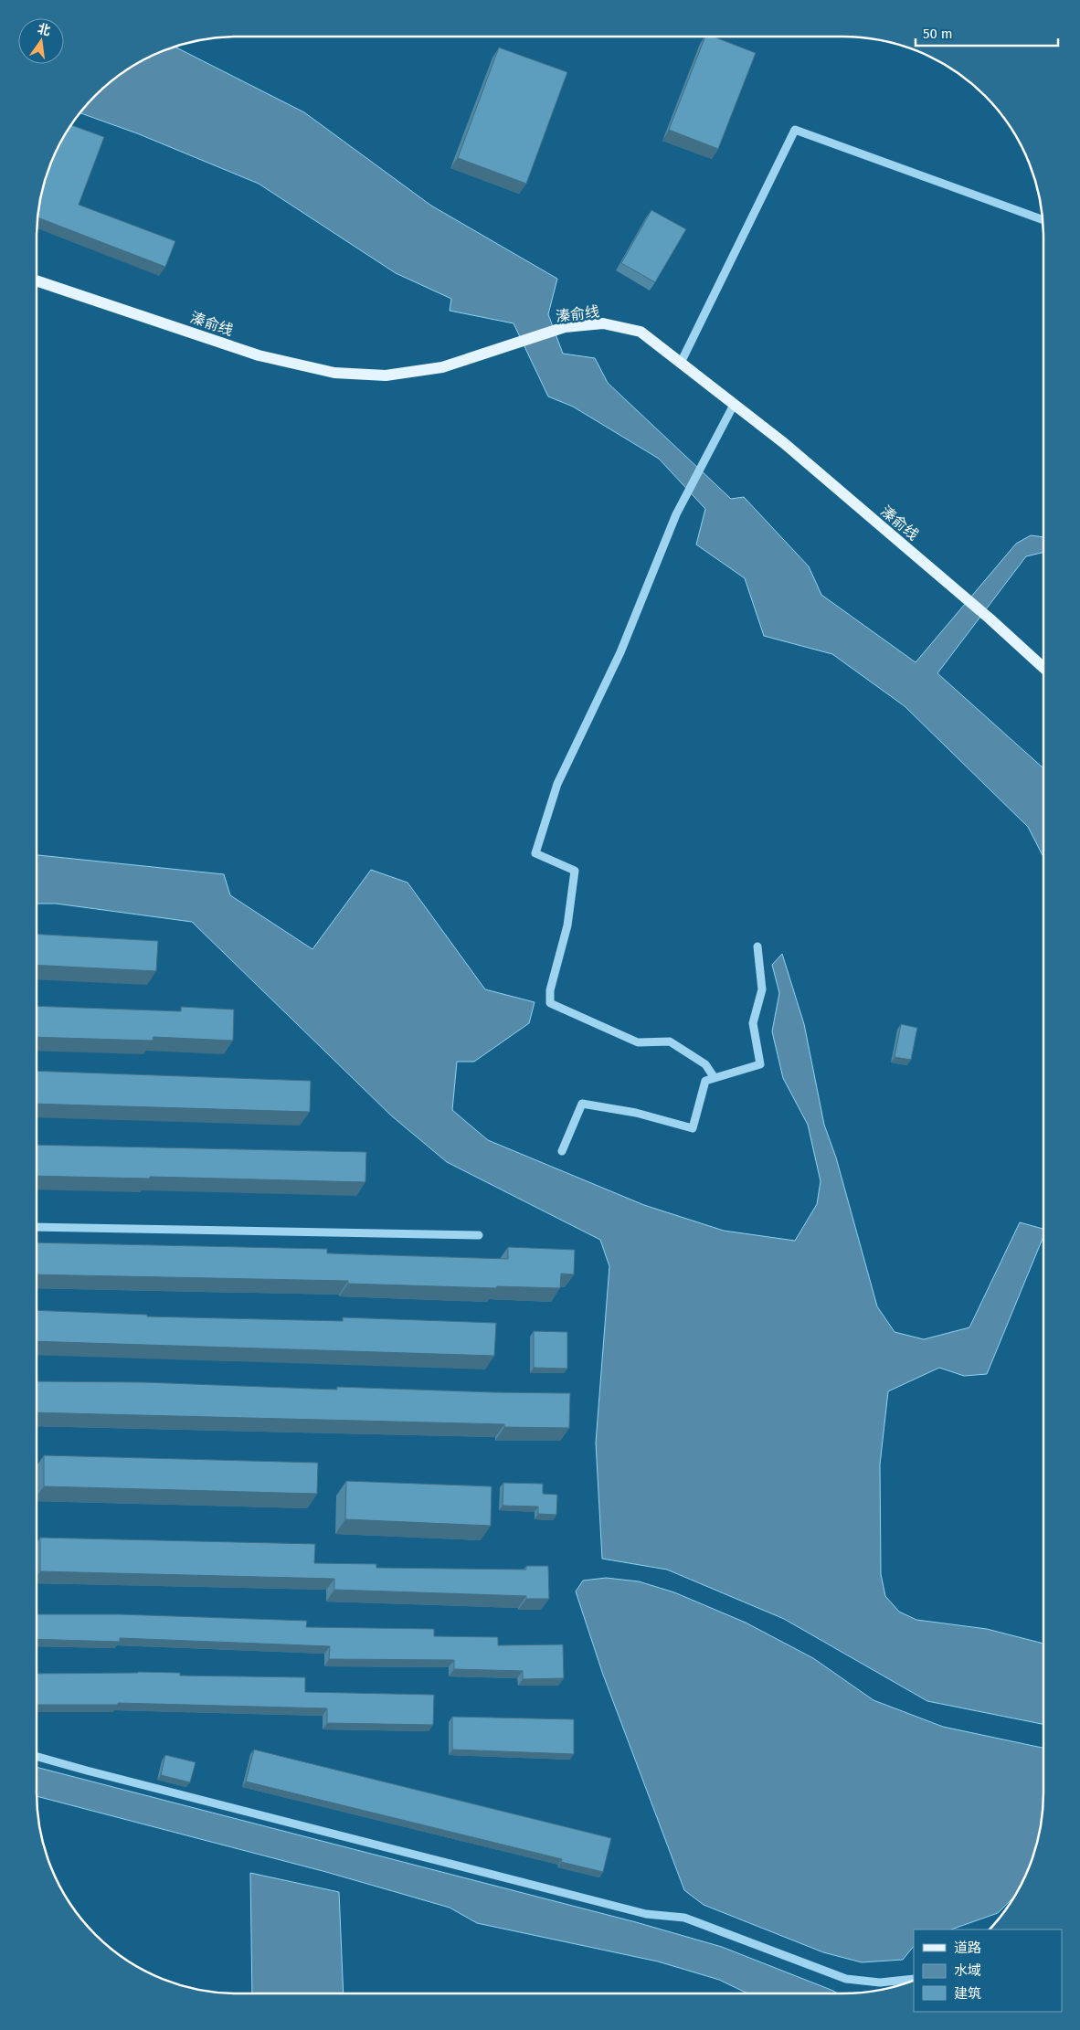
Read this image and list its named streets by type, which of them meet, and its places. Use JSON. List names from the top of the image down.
{
  "streets": {
    "main road": ["溱俞线"]
  },
  "legend": ["道路", "水域", "建筑"],
  "scale_bar": "50 m",
  "north": "top"
}
